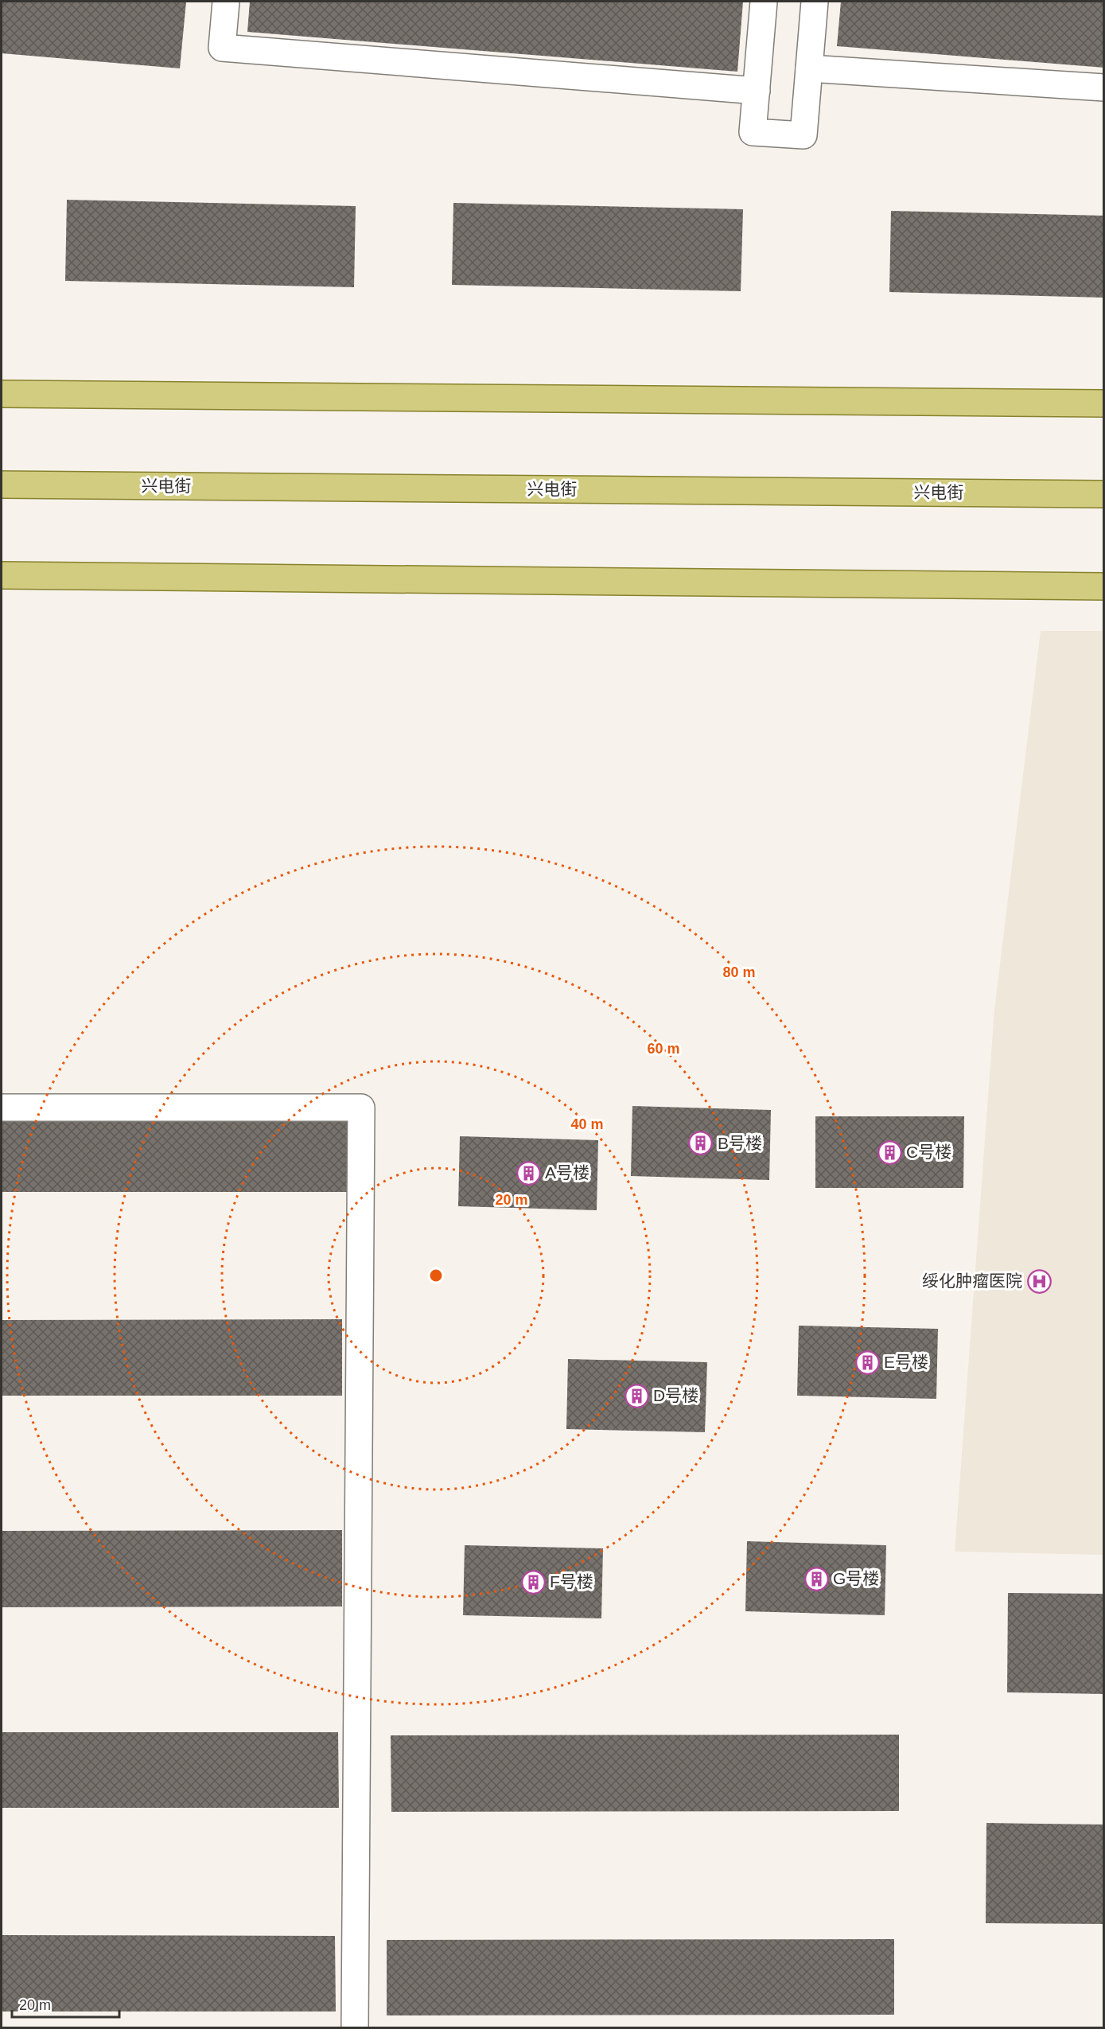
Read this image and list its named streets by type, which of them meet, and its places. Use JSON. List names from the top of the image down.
{
  "streets": {
    "main road": ["兴电街"]
  },
  "places": {
    "building": [
      "B号楼",
      "C号楼",
      "A号楼",
      "E号楼",
      "D号楼",
      "G号楼",
      "F号楼"
    ],
    "hospital": ["绥化肿瘤医院"]
  },
  "scale_bar": "20 m",
  "rings": [
    "80 m",
    "60 m",
    "40 m",
    "20 m"
  ]
}
